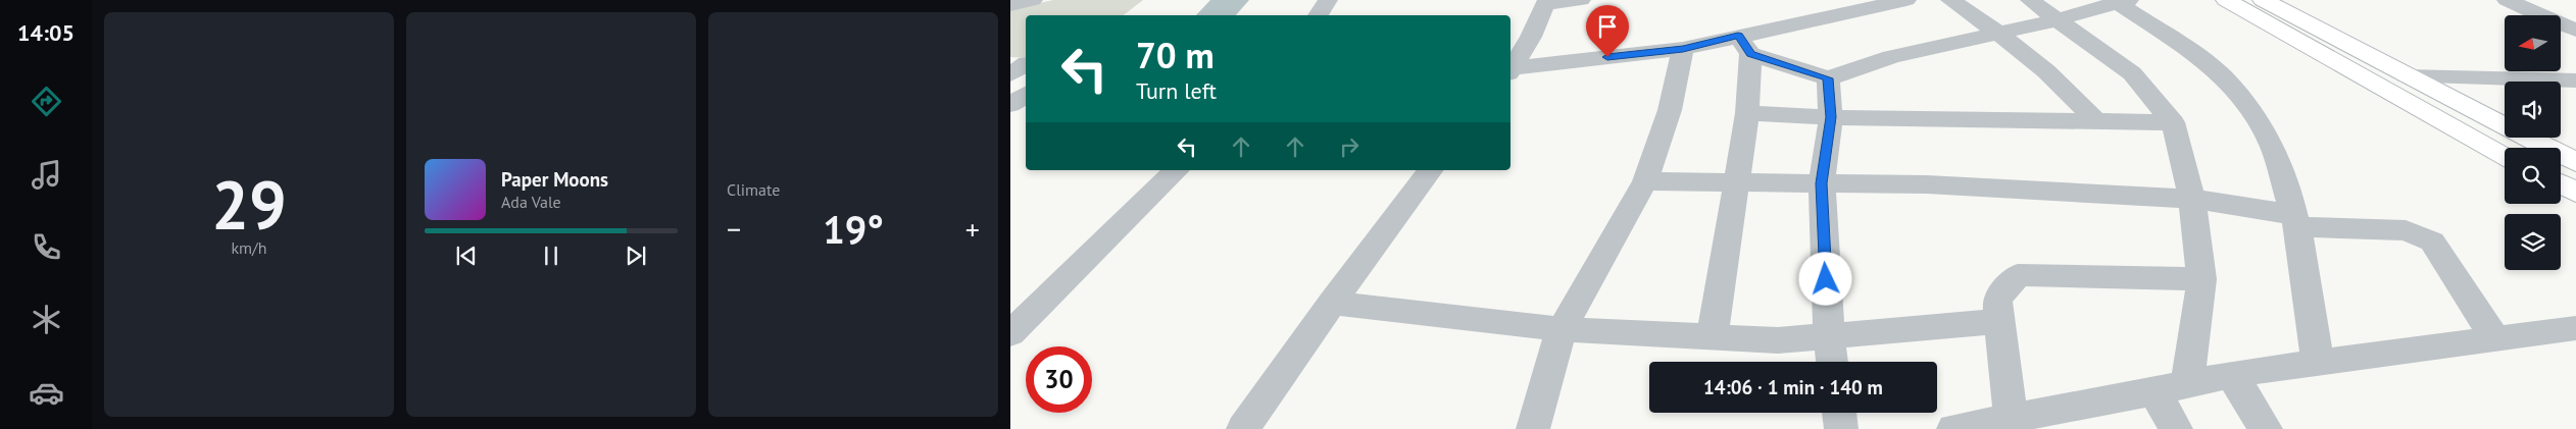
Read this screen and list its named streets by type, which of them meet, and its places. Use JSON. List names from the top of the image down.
{
  "north": "left",
  "page": {
    "tabs": "14:05",
    "tile": [
      ["29", "km/h"],
      "Climate"
    ],
    "turn": ["70 m", "Turn left"],
    "song": ["Paper Moons", "Ada Vale"],
    "heat": ["−", "19°", "+"],
    "limit": "30",
    "trip": "14:06 · 1 min · 140 m"
  }
}
